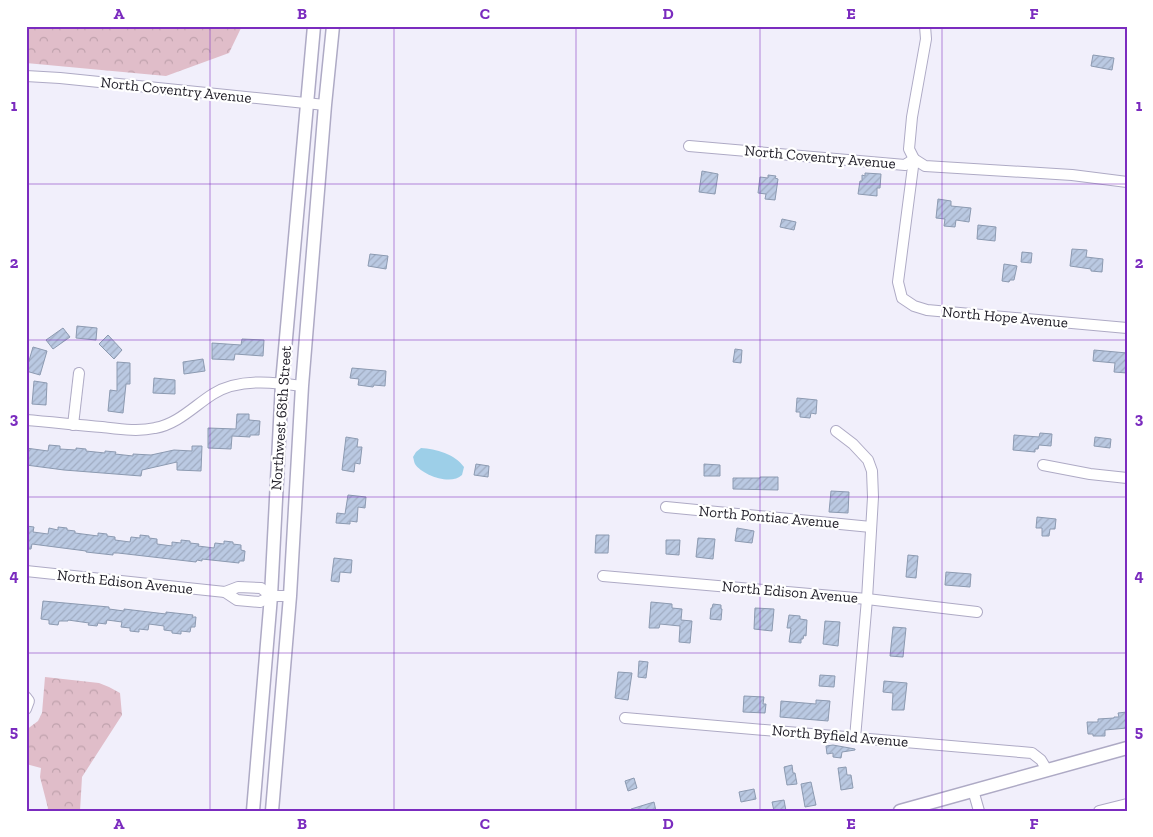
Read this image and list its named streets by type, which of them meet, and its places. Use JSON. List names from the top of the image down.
{
  "streets": {
    "main road": ["Northwest 68th Street"],
    "street": [
      "North Coventry Avenue",
      "North Hope Avenue",
      "North Pontiac Avenue",
      "North Edison Avenue",
      "North Byfield Avenue"
    ]
  },
  "crossings": [
    ["North Coventry Avenue", "North Hope Avenue"],
    ["North Coventry Avenue", "Northwest 68th Street"],
    ["Northwest 68th Street", "North Edison Avenue"]
  ],
  "grid": {
    "columns": [
      "A",
      "B",
      "C",
      "D",
      "E",
      "F"
    ],
    "rows": [
      "1",
      "2",
      "3",
      "4",
      "5"
    ]
  }
}
